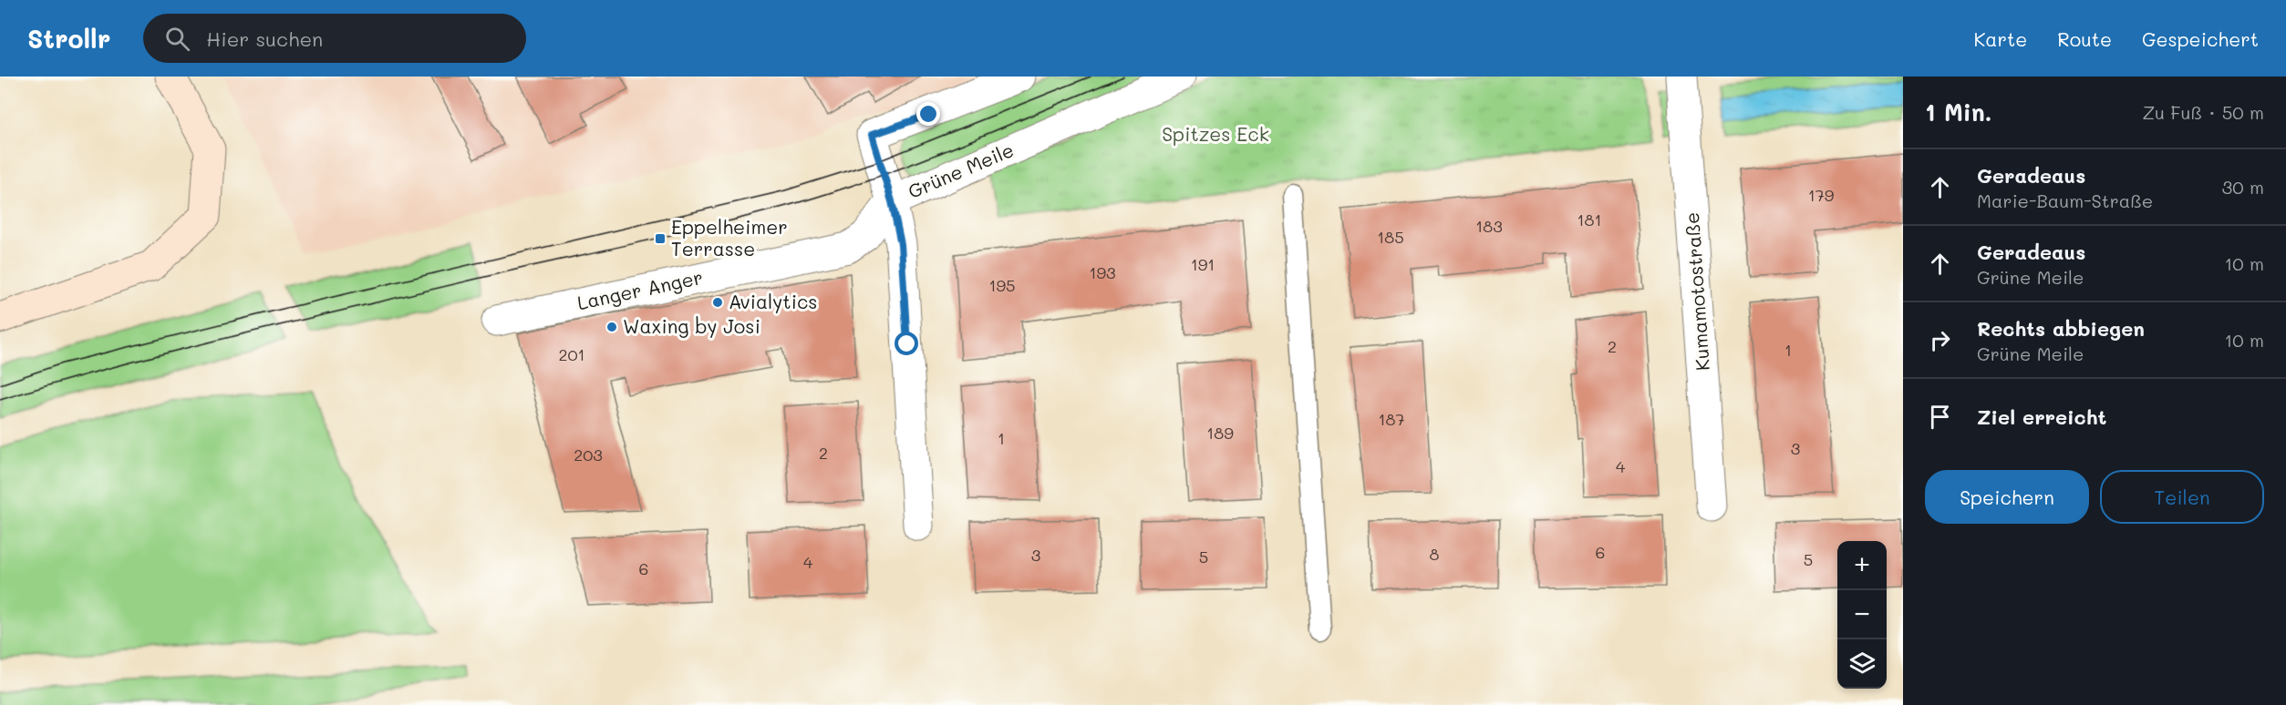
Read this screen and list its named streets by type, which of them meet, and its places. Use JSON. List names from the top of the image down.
{
  "streets": {
    "street": ["Grüne Meile", "Langer Anger", "Kumamotostraße"]
  },
  "crossings": [
    ["Grüne Meile", "Langer Anger"]
  ],
  "parks": ["Spitzes Eck"],
  "places": {
    "transit": ["Eppelheimer Terrasse"],
    "other": ["Avialytics", "Waxing by Josi"]
  },
  "house_numbers": [
    "179",
    "181",
    "183",
    "185",
    "191",
    "193",
    "195",
    "2",
    "1",
    "201",
    "187",
    "189",
    "1",
    "3",
    "2",
    "203",
    "4",
    "6",
    "8",
    "3",
    "5",
    "5",
    "4",
    "6"
  ],
  "page": {
    "header": "Strollr",
    "search": "Hier suchen",
    "nav": ["Karte", "Route", "Gespeichert"],
    "heading": ["1 Min.", "Zu Fuß · 50 m"],
    "list": [
      ["Geradeaus", "Marie-Baum-Straße", "30 m"],
      ["Geradeaus", "Grüne Meile", "10 m"],
      ["Rechts abbiegen", "Grüne Meile", "10 m"],
      "Ziel erreicht"
    ],
    "buttons": ["Speichern", "Teilen"],
    "map_buttons": ["+", "−"]
  }
}
